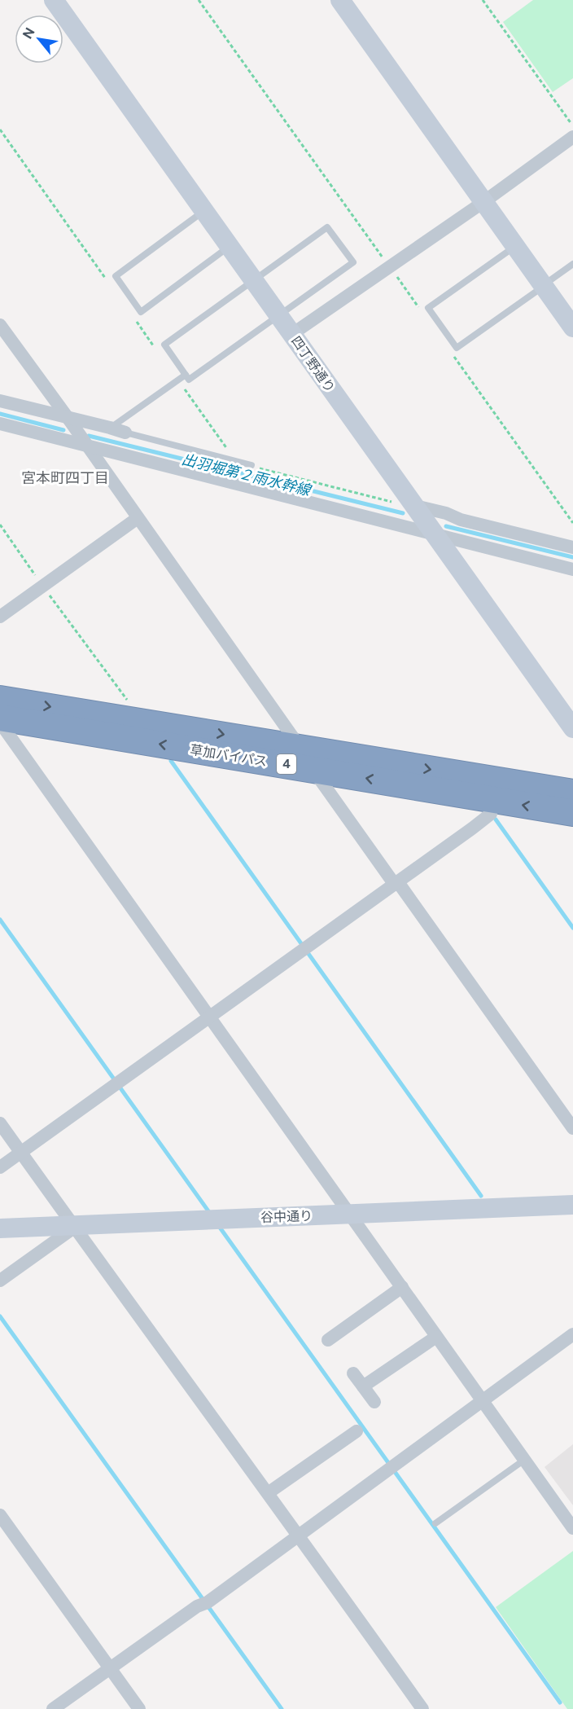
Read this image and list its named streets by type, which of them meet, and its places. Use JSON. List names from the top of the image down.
{
  "streets": {
    "highway": ["草加バイパス", "4"],
    "street": ["四丁野通り", "谷中通り"]
  },
  "districts": ["宮本町四丁目"],
  "water": ["出羽堀第２雨水幹線"],
  "north": "top left"
}
